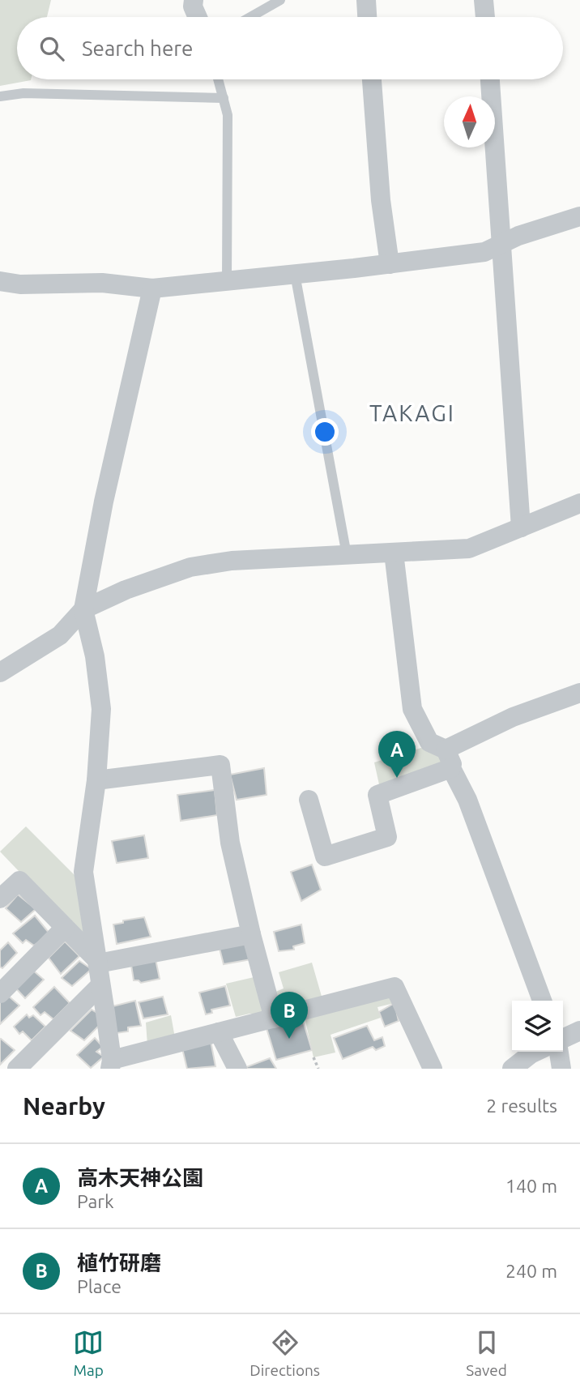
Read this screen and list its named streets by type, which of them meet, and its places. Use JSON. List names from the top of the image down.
{
  "districts": ["TAKAGI"],
  "north": "top",
  "page": {
    "search": "Search here",
    "pins": ["A", "B"],
    "heading": ["Nearby", "2 results"],
    "list": [
      {
        "mark": "A",
        "name": "高木天神公園",
        "note": "Park",
        "value": "140 m"
      },
      {
        "mark": "B",
        "name": "植竹研磨",
        "note": "Place",
        "value": "240 m"
      }
    ],
    "nav": ["Map", "Directions", "Saved"]
  }
}
